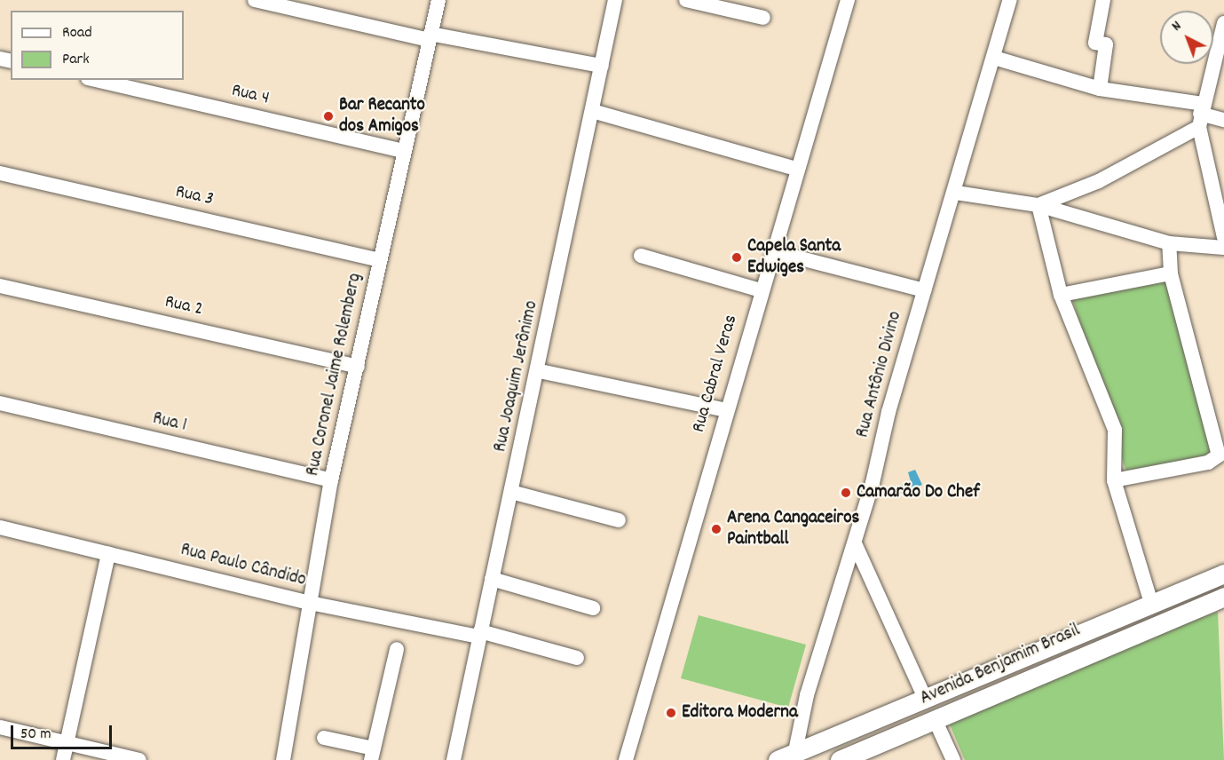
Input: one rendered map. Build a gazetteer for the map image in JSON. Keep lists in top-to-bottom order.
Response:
{
  "streets": {
    "main road": ["Avenida Benjamim Brasil"],
    "street": [
      "Rua 4",
      "Rua 3",
      "Rua 2",
      "Rua Cabral Veras",
      "Rua Coronel Jaime Rolemberg",
      "Rua Antônio Divino",
      "Rua Joaquim Jerônimo",
      "Rua 1",
      "Rua Paulo Cândido"
    ]
  },
  "crossings": [
    ["Rua 4", "Rua Coronel Jaime Rolemberg"],
    ["Rua 3", "Rua Coronel Jaime Rolemberg"],
    ["Rua 2", "Rua Coronel Jaime Rolemberg"],
    ["Rua Coronel Jaime Rolemberg", "Rua 1"],
    ["Rua Coronel Jaime Rolemberg", "Rua Paulo Cândido"],
    ["Rua Antônio Divino", "Avenida Benjamim Brasil"],
    ["Rua Joaquim Jerônimo", "Rua Paulo Cândido"]
  ],
  "places": [
    "Bar Recanto dos Amigos",
    "Capela Santa Edwiges",
    "Camarão Do Chef",
    "Arena Cangaceiros Paintball",
    "Editora Moderna"
  ],
  "legend": ["Road", "Park"],
  "scale_bar": "50 m",
  "north": "top left"
}
